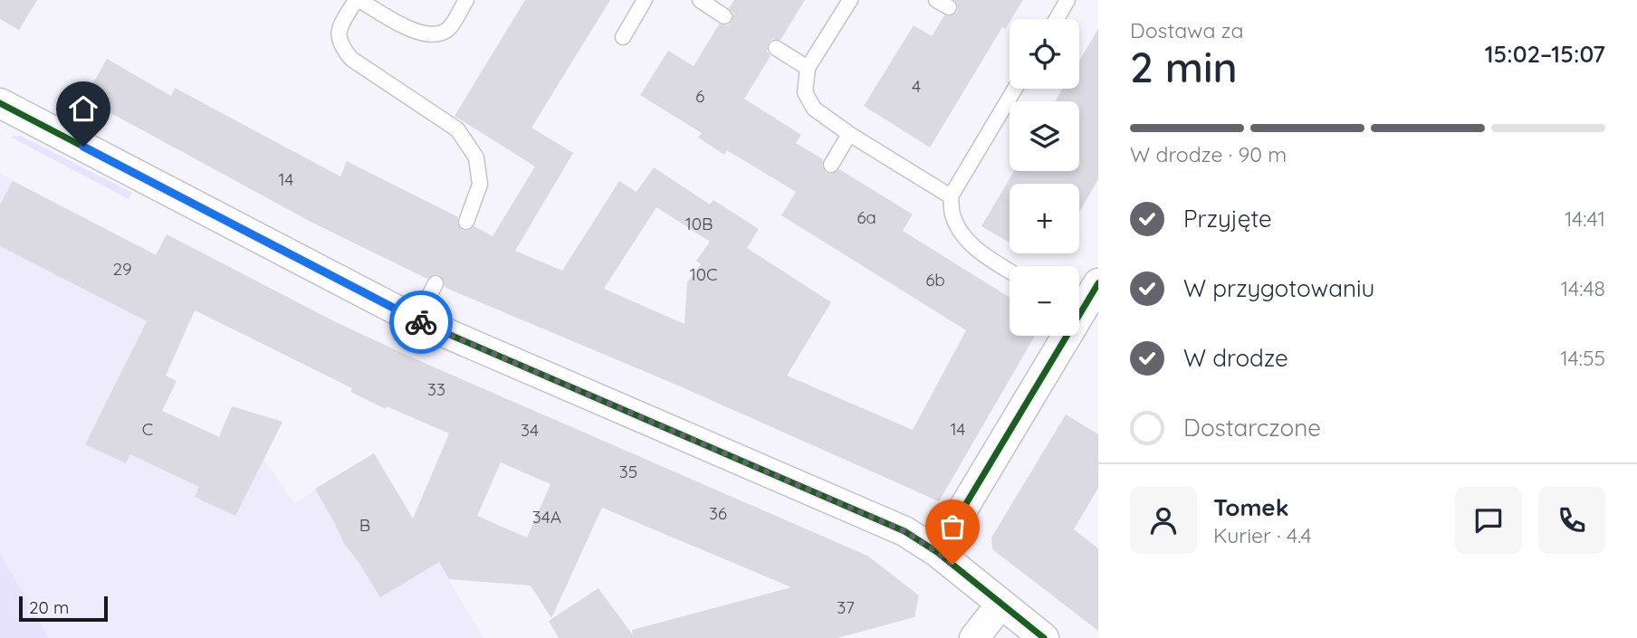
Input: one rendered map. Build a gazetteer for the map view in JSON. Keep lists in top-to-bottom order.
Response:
{
  "house_numbers": [
    "4",
    "6",
    "14",
    "6a",
    "10B",
    "29",
    "10C",
    "6b",
    "33",
    "C",
    "14",
    "34",
    "35",
    "36",
    "34A",
    "B",
    "37"
  ],
  "scale_bar": "20 m",
  "page": {
    "heading": ["2 min", "Dostawa za", "15:02–15:07"],
    "panel": ["Tomek", "Kurier · 4.4"],
    "map_buttons": ["+", "−"],
    "bar": "W drodze · 90 m",
    "list": [
      ["Przyjęte", "14:41"],
      ["W przygotowaniu", "14:48"],
      ["W drodze", "14:55"],
      "Dostarczone"
    ],
    "scale": "20 m"
  }
}
